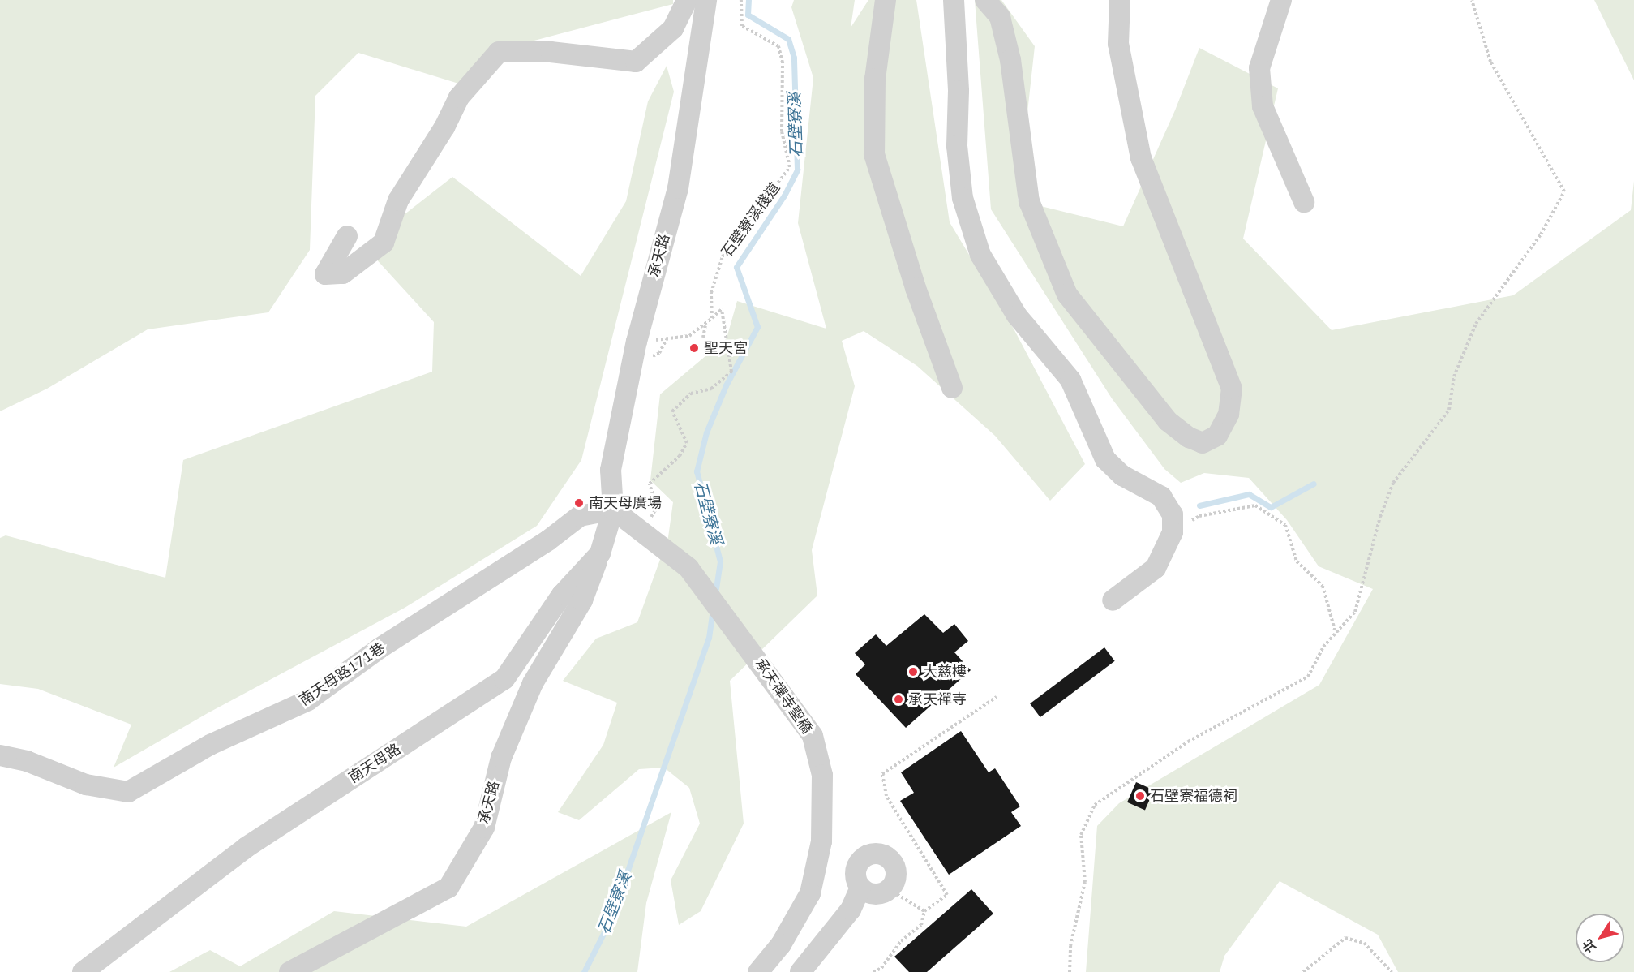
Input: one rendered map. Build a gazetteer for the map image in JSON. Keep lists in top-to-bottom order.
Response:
{
  "streets": {
    "street": [
      "承天路",
      "南天母路171巷",
      "承天禪寺聖橋",
      "南天母路"
    ],
    "path": ["石壁寮溪棧道"]
  },
  "crossings": [
    ["承天路", "南天母路171巷"],
    ["承天路", "承天禪寺聖橋"],
    ["承天路", "南天母路"],
    ["南天母路171巷", "承天禪寺聖橋"],
    ["南天母路171巷", "南天母路"],
    ["承天禪寺聖橋", "南天母路"]
  ],
  "water": ["石壁寮溪"],
  "places": [
    "聖天宮",
    "南天母廣場",
    "大慈樓",
    "承天禪寺",
    "石壁寮福德祠"
  ],
  "north": "bottom left"
}
